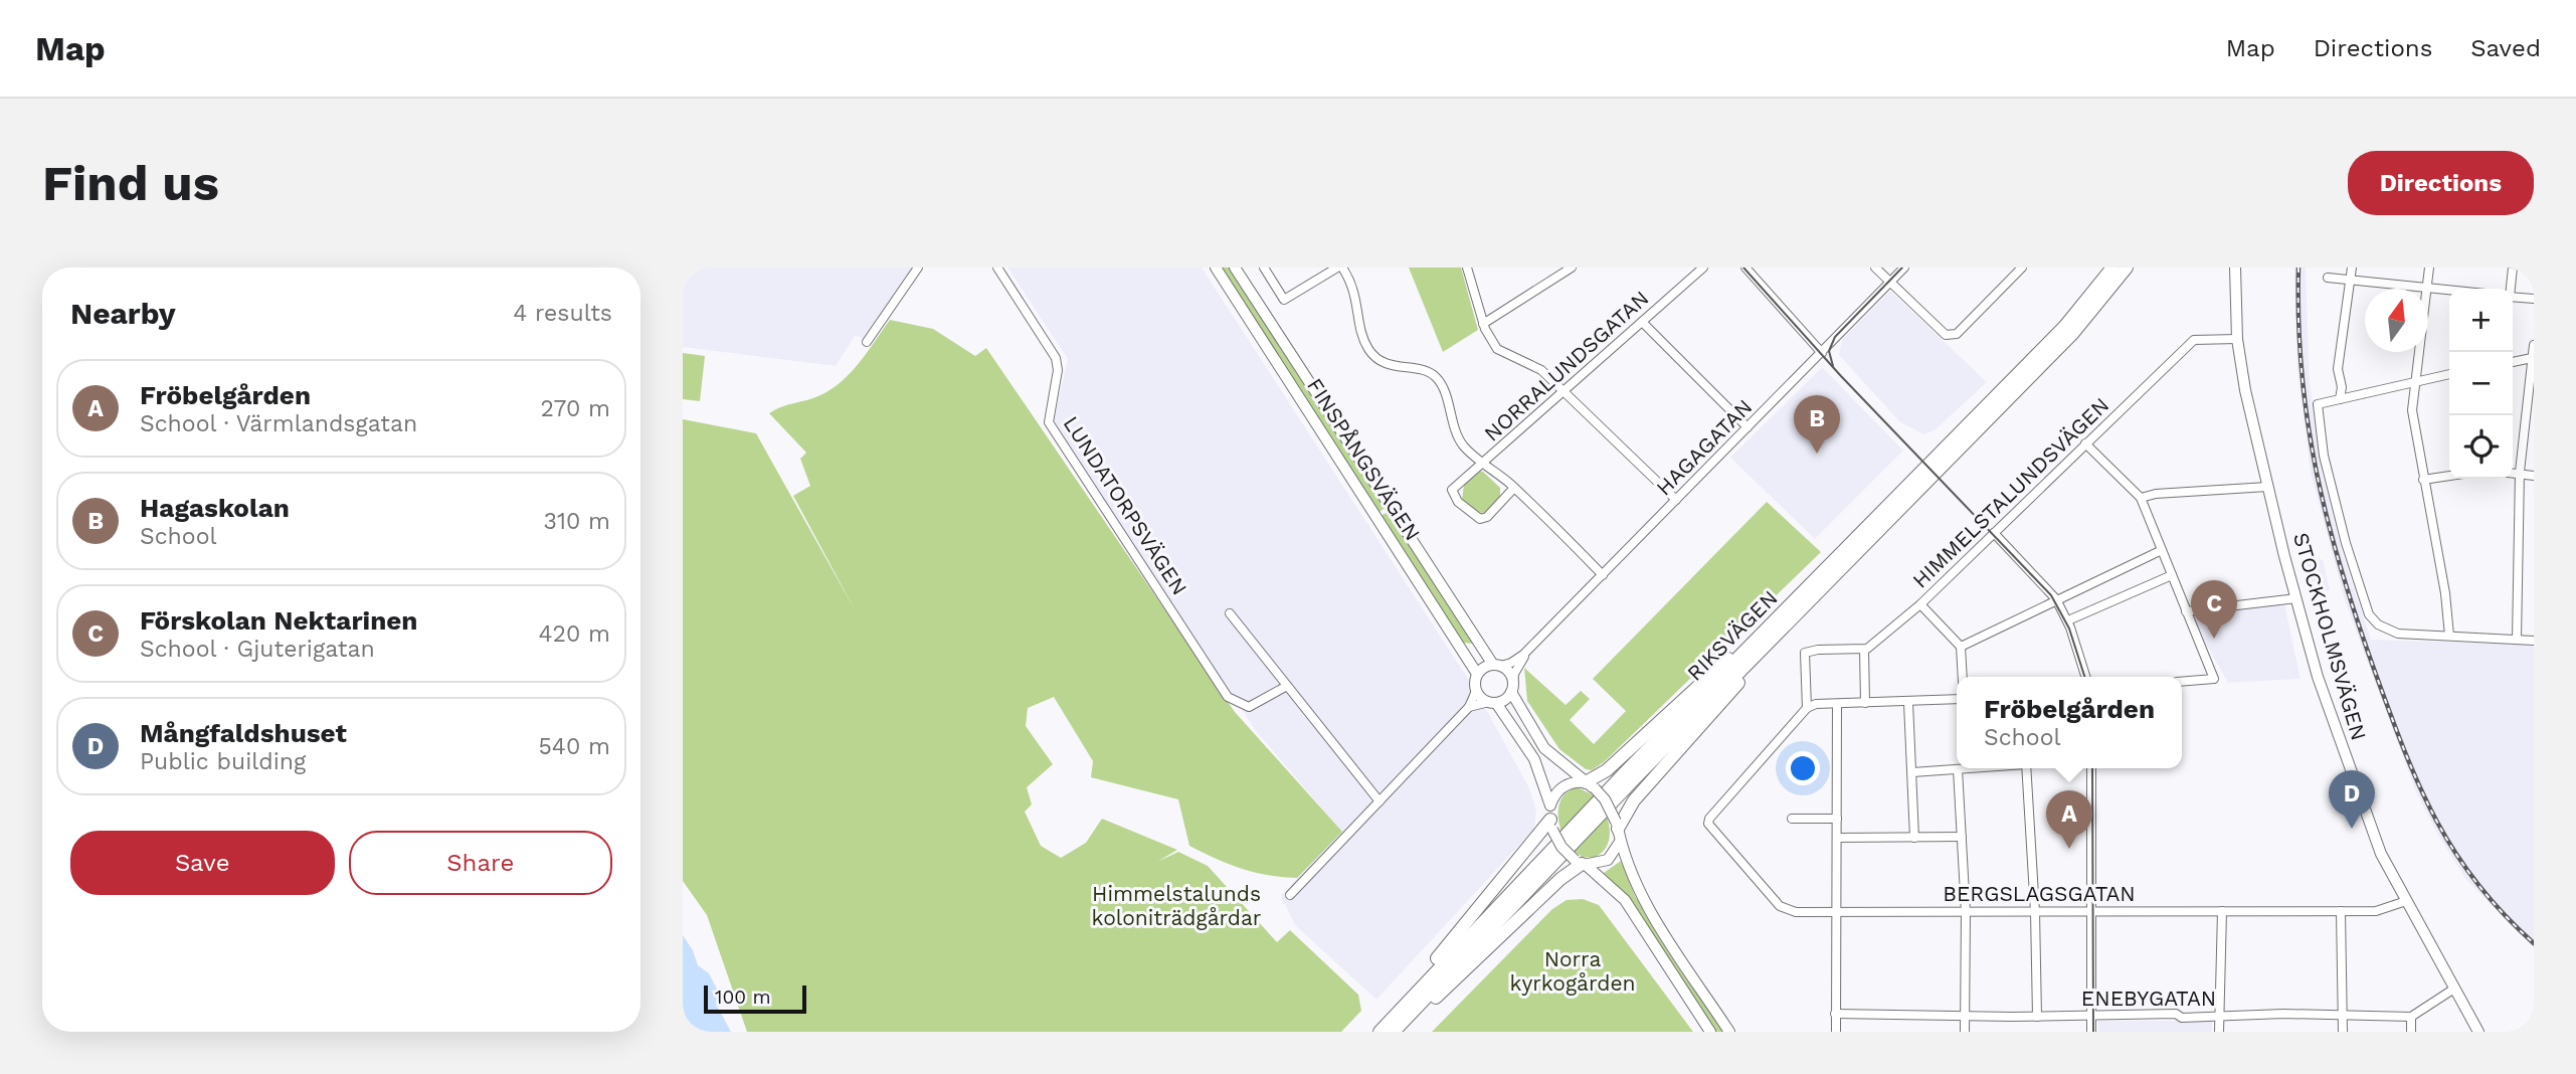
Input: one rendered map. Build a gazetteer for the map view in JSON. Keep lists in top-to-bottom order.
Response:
{
  "streets": {
    "highway": ["RIKSVÄGEN"],
    "main road": ["FINSPÅNGSVÄGEN", "STOCKHOLMSVÄGEN"],
    "street": [
      "NORRALUNDSGATAN",
      "HAGAGATAN",
      "HIMMELSTALUNDSVÄGEN",
      "LUNDATORPSVÄGEN",
      "BERGSLAGSGATAN",
      "ENEBYGATAN"
    ]
  },
  "crossings": [
    ["HAGAGATAN", "FINSPÅNGSVÄGEN"],
    ["HIMMELSTALUNDSVÄGEN", "STOCKHOLMSVÄGEN"],
    ["STOCKHOLMSVÄGEN", "BERGSLAGSGATAN"]
  ],
  "parks": ["Himmelstalunds koloniträdgårdar", "Norra kyrkogården"],
  "scale_bar": "100 m",
  "north": "top",
  "page": {
    "header": "Map",
    "nav": ["Map", "Directions", "Saved"],
    "buttons": [
      "Directions",
      ["Save", "Share"]
    ],
    "title": "Find us",
    "heading": ["Nearby", "4 results"],
    "map_buttons": ["+", "−"],
    "list": [
      {
        "mark": "A",
        "name": "Fröbelgården",
        "note": "School · Värmlandsgatan",
        "value": "270 m"
      },
      {
        "mark": "B",
        "name": "Hagaskolan",
        "note": "School",
        "value": "310 m"
      },
      {
        "mark": "C",
        "name": "Förskolan Nektarinen",
        "note": "School · Gjuterigatan",
        "value": "420 m"
      },
      {
        "mark": "D",
        "name": "Mångfaldshuset",
        "note": "Public building",
        "value": "540 m"
      }
    ],
    "pins": [
      "B",
      "C",
      "D",
      "A"
    ],
    "popup": ["Fröbelgården", "School"],
    "scale": "100 m"
  }
}
